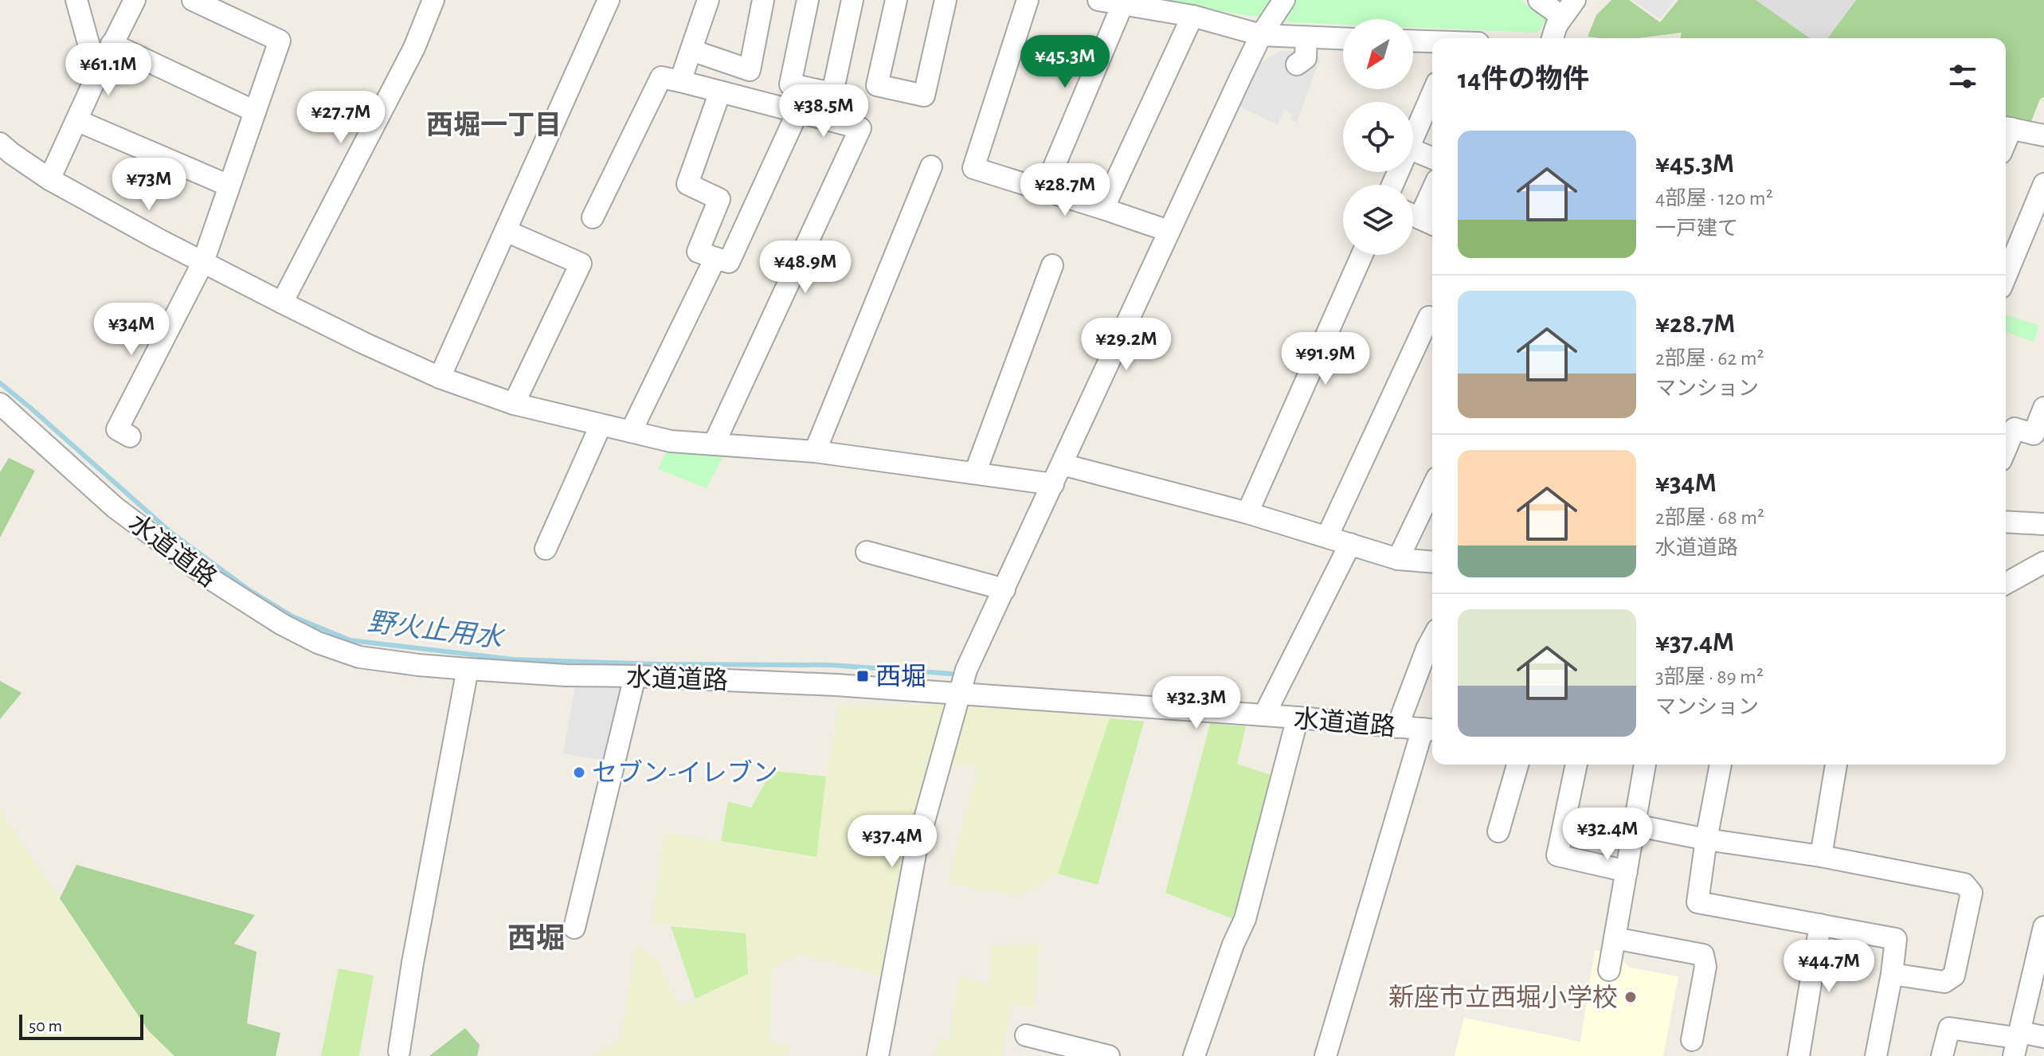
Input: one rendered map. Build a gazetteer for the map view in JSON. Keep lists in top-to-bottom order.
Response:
{
  "streets": {
    "street": ["水道道路"]
  },
  "districts": ["西堀一丁目", "西堀"],
  "water": ["野火止用水"],
  "places": {
    "transit": ["西堀"],
    "other": ["セブン-イレブン", "新座市立西堀小学校"]
  },
  "scale_bar": "50 m",
  "north": "bottom left",
  "page": {
    "price": [
      "¥45.3M",
      "¥61.1M",
      "¥38.5M",
      "¥27.7M",
      "¥73M",
      "¥28.7M",
      "¥48.9M",
      "¥34M",
      "¥29.2M",
      "¥91.9M",
      "¥32.3M",
      "¥32.4M",
      "¥37.4M",
      "¥44.7M"
    ],
    "heading": "14件の物件",
    "list": [
      {
        "name": "¥45.3M",
        "note": "4部屋 · 120 m² · 一戸建て"
      },
      {
        "name": "¥28.7M",
        "note": "2部屋 · 62 m² · マンション"
      },
      {
        "name": "¥34M",
        "note": "2部屋 · 68 m² · 水道道路"
      },
      {
        "name": "¥37.4M",
        "note": "3部屋 · 89 m² · マンション"
      }
    ],
    "scale": "50 m"
  }
}
